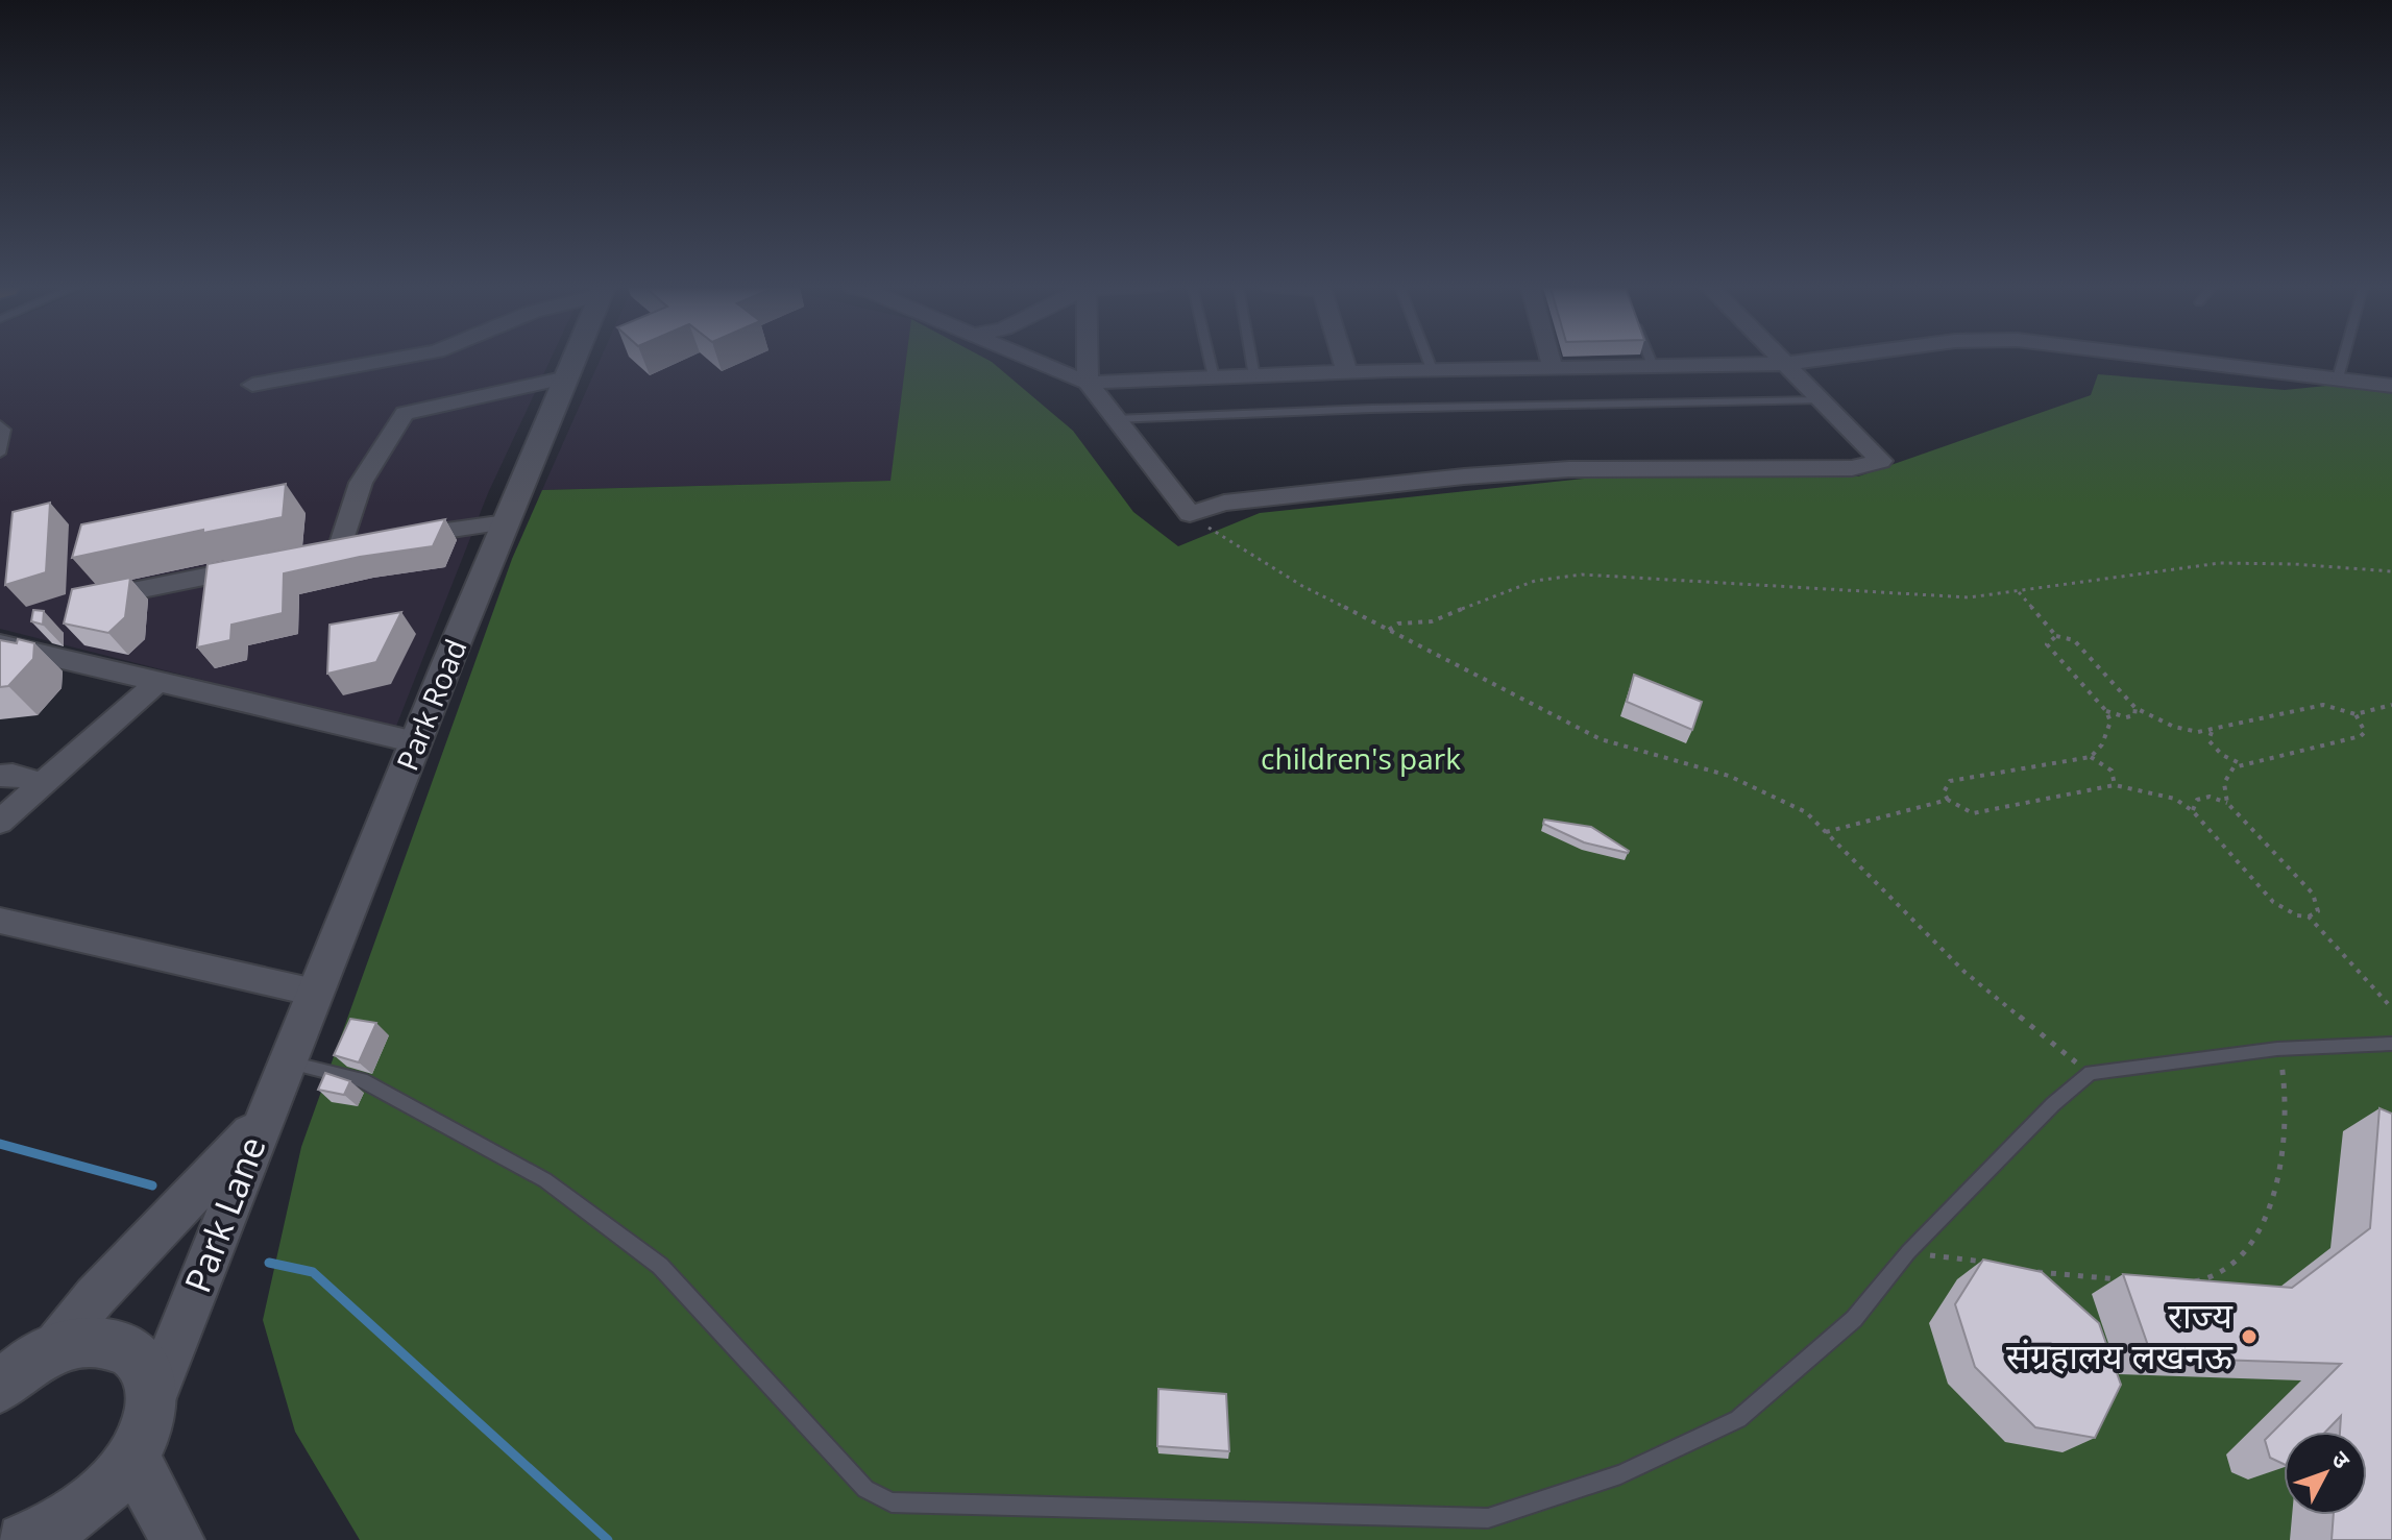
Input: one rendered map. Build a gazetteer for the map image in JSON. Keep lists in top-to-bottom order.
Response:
{
  "streets": {
    "street": ["Park Road", "Park Lane"]
  },
  "crossings": [
    ["Park Road", "Park Lane"]
  ],
  "parks": ["children's park"],
  "places": ["राज्य संग्रहालय लखनऊ"],
  "north": "top right"
}
